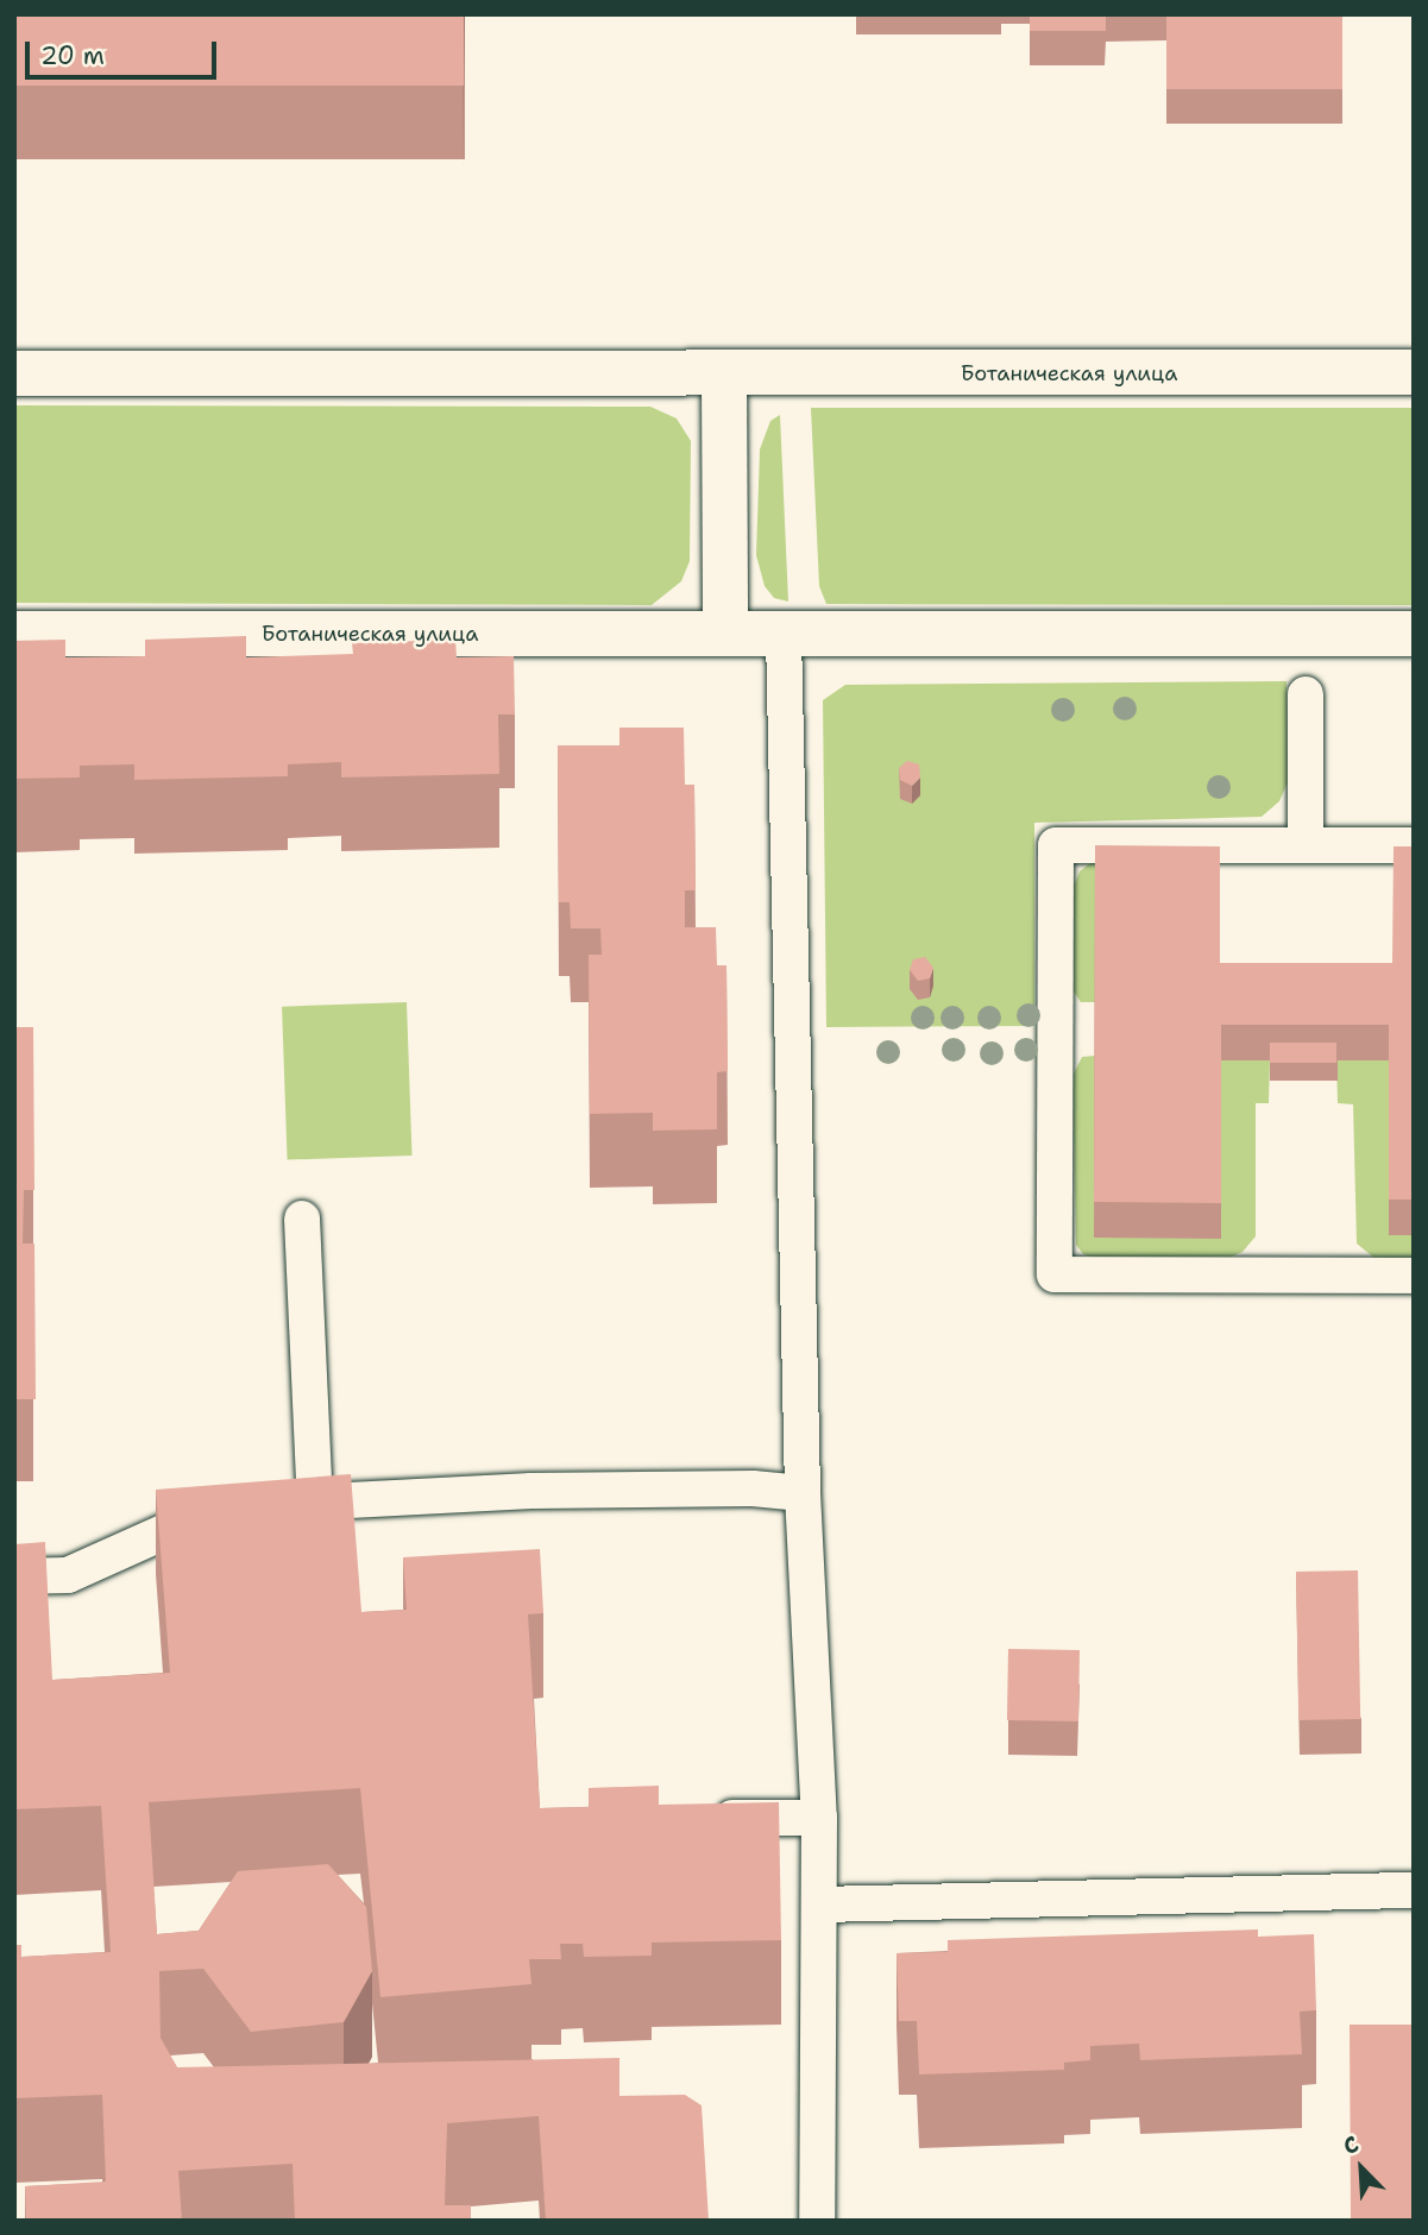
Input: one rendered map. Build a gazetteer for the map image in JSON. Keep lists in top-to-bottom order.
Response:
{
  "streets": {
    "street": ["Ботаническая улица"]
  },
  "scale_bar": "20 m",
  "north": "top left"
}
